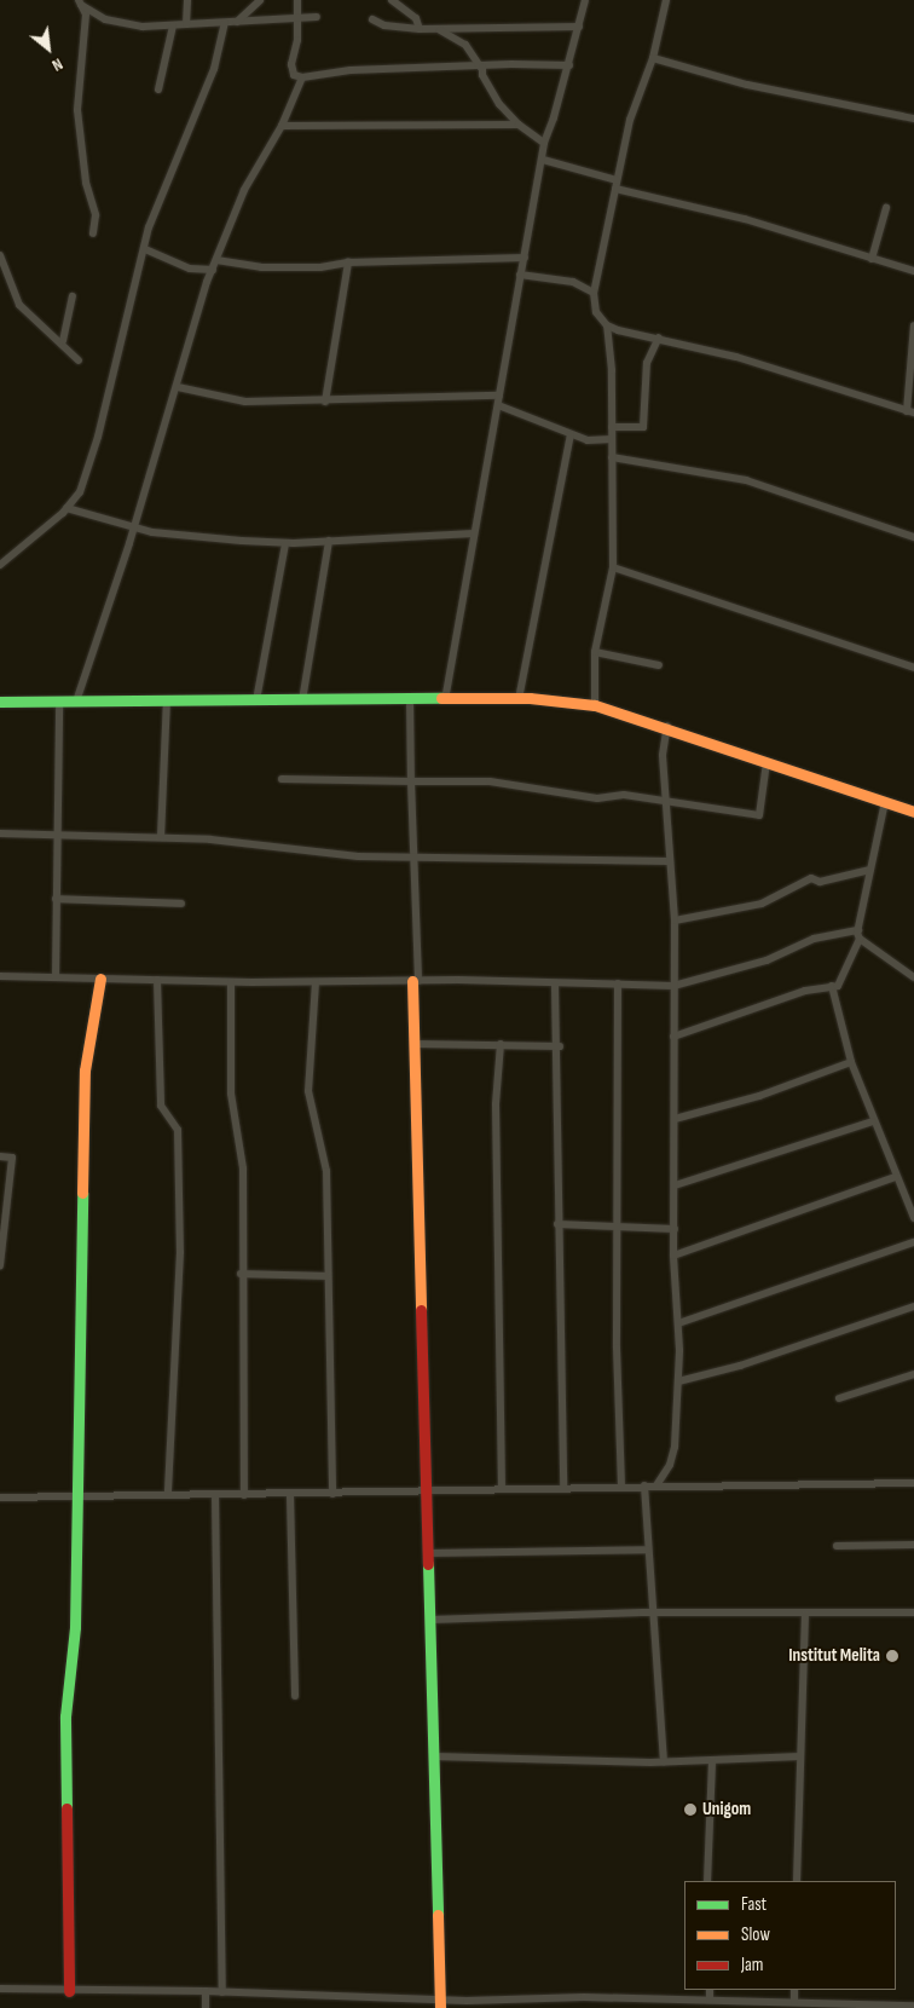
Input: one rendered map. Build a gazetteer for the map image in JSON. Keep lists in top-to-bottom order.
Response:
{
  "places": ["Institut Melita", "Unigom"],
  "legend": ["Fast", "Slow", "Jam"],
  "north": "bottom right"
}
